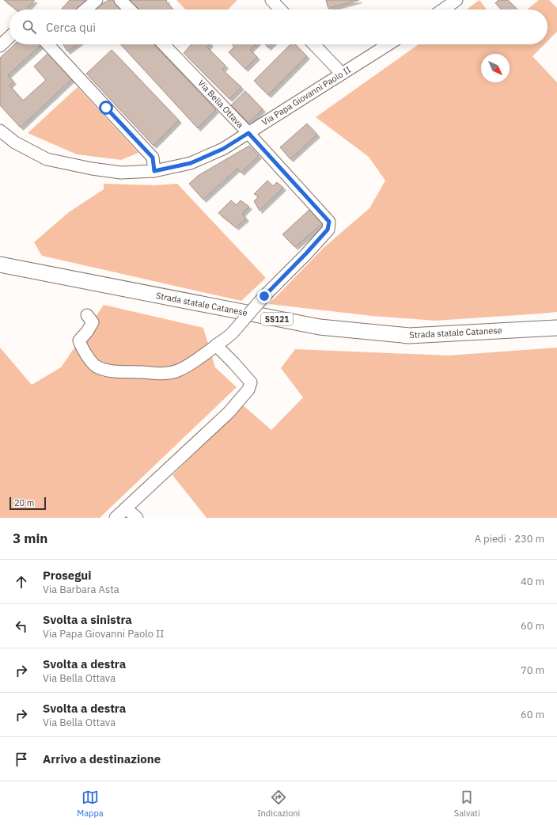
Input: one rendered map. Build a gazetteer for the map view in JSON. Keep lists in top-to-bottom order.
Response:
{
  "streets": {
    "main road": ["Strada statale Catanese", "SS121"],
    "street": ["Via Papa Giovanni Paolo II", "Via Bella Ottava"]
  },
  "crossings": [
    ["Via Papa Giovanni Paolo II", "Via Bella Ottava"]
  ],
  "scale_bar": "20 m",
  "north": "bottom right",
  "page": {
    "search": "Cerca qui",
    "scale": "20 m",
    "heading": ["3 min", "A piedi · 230 m"],
    "list": [
      ["Prosegui", "Via Barbara Asta", "40 m"],
      ["Svolta a sinistra", "Via Papa Giovanni Paolo II", "60 m"],
      ["Svolta a destra", "Via Bella Ottava", "70 m"],
      ["Svolta a destra", "Via Bella Ottava", "60 m"],
      "Arrivo a destinazione"
    ],
    "nav": ["Mappa", "Indicazioni", "Salvati"]
  }
}
